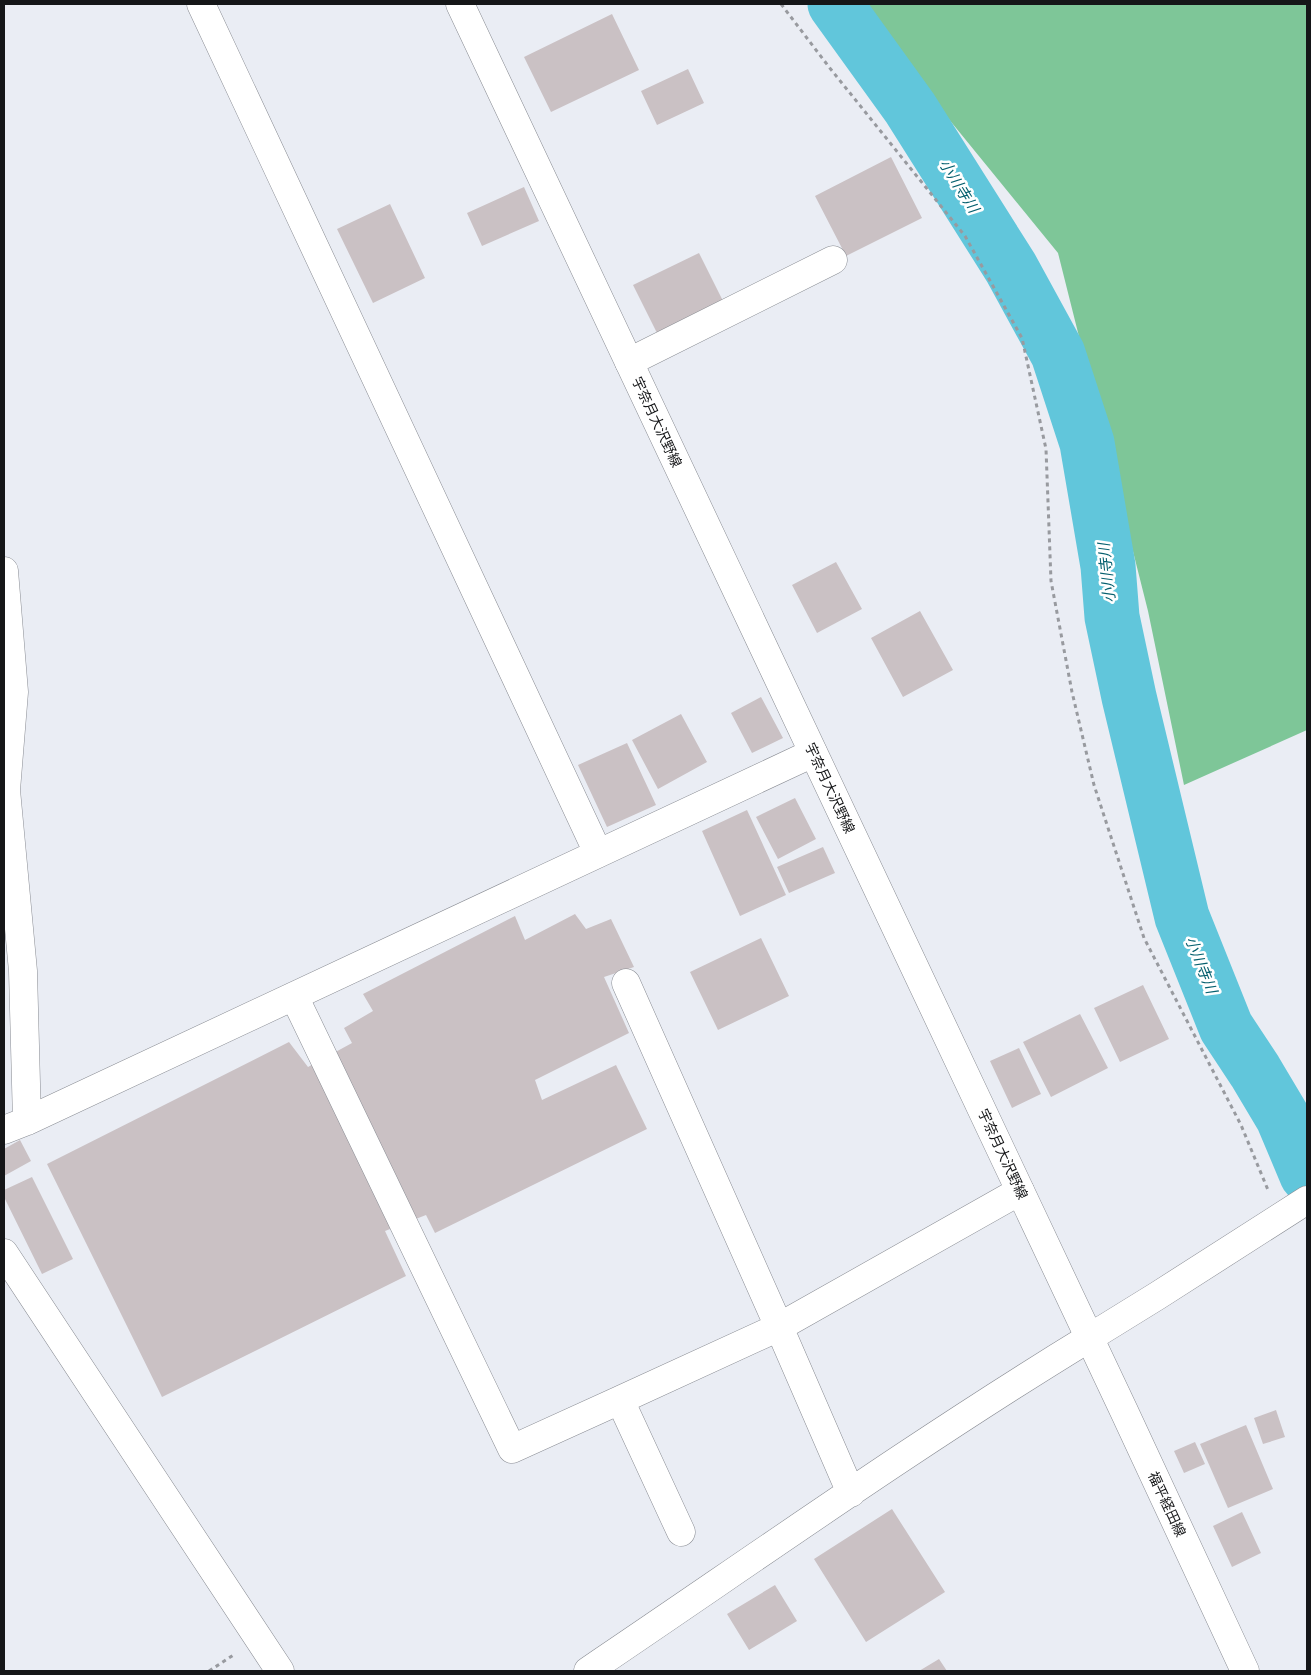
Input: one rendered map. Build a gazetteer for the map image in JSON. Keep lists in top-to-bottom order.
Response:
{
  "streets": {
    "street": ["宇奈月大沢野線", "福平経田線"]
  },
  "crossings": [
    ["宇奈月大沢野線", "福平経田線"]
  ],
  "water": ["小川寺川"]
}
